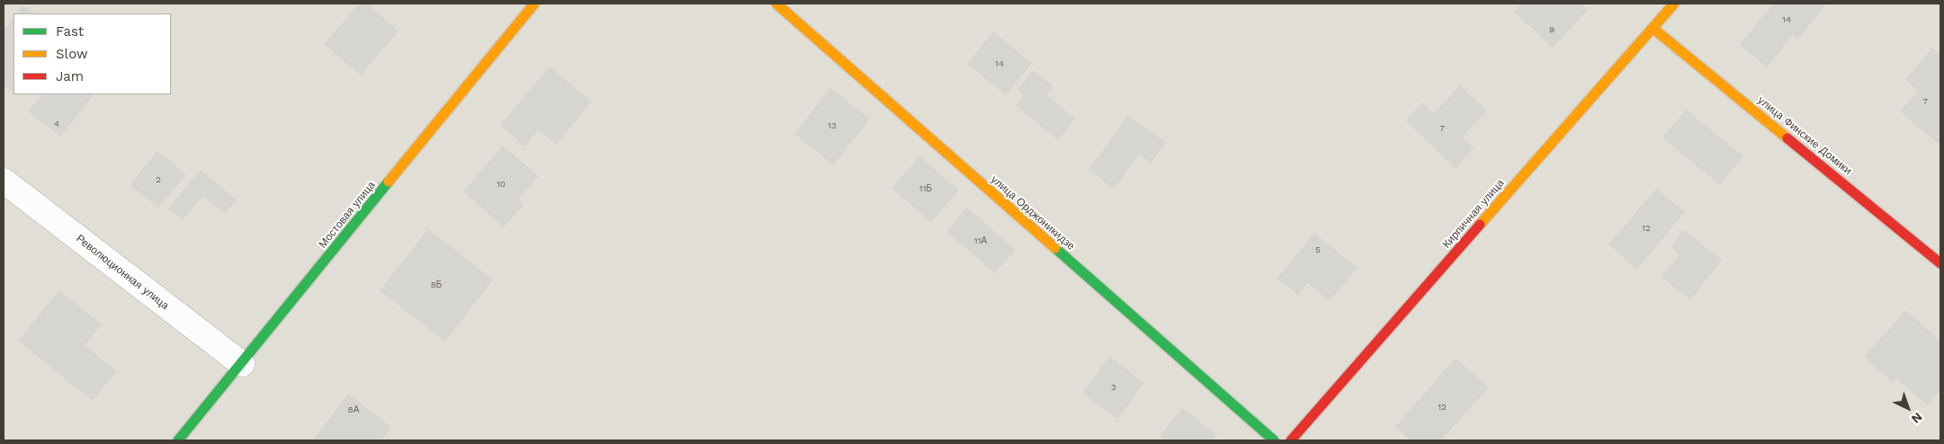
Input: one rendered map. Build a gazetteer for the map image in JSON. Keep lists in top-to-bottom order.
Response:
{
  "streets": {
    "street": [
      "улица Финские Домики",
      "улица Орджоникидзе",
      "Кирпичная улица",
      "Мостовая улица",
      "Революционная улица"
    ]
  },
  "crossings": [
    ["улица Финские Домики", "Кирпичная улица"],
    ["Мостовая улица", "Революционная улица"]
  ],
  "house_numbers": [
    "14",
    "9",
    "14",
    "7",
    "4",
    "13",
    "7",
    "2",
    "10",
    "11Б",
    "12",
    "11А",
    "5",
    "8Б",
    "3",
    "12",
    "8А"
  ],
  "legend": ["Fast", "Slow", "Jam"],
  "north": "bottom right"
}
